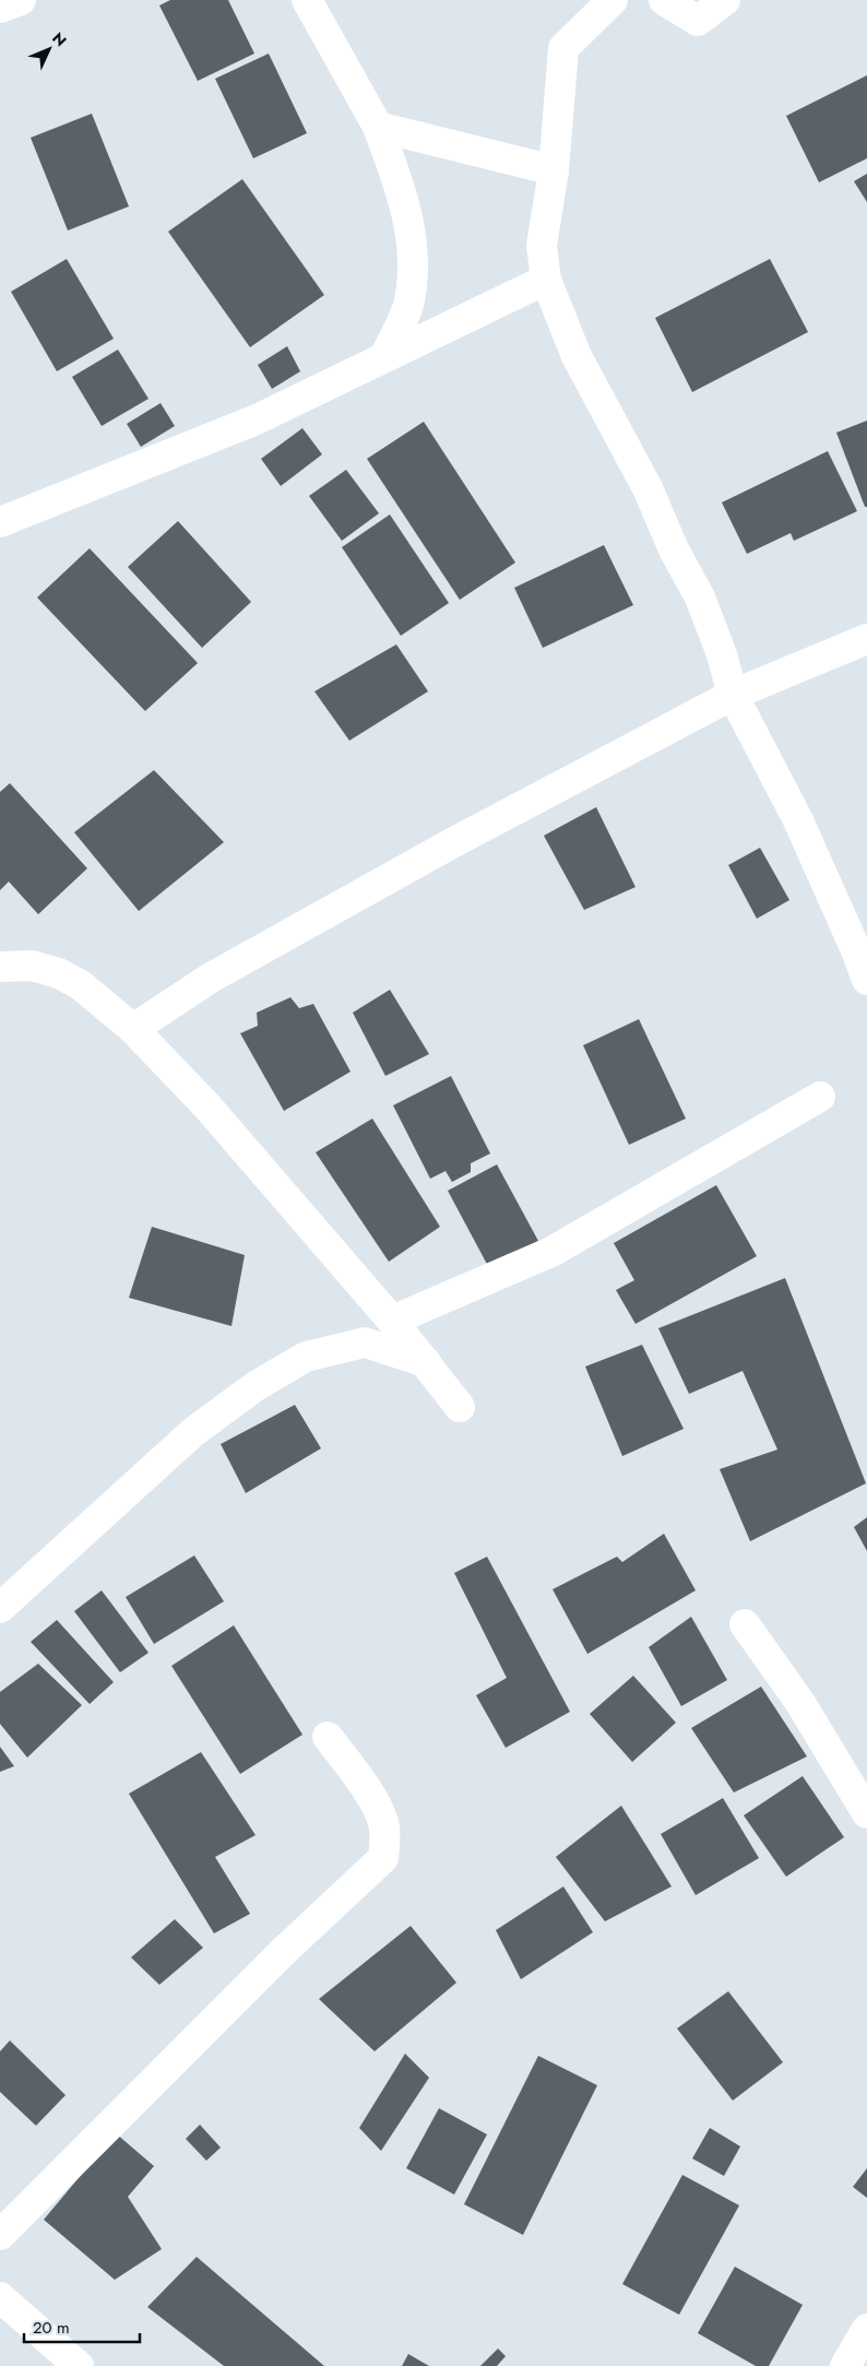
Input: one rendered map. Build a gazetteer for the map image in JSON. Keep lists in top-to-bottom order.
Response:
{
  "scale_bar": "20 m",
  "north": "top right"
}
